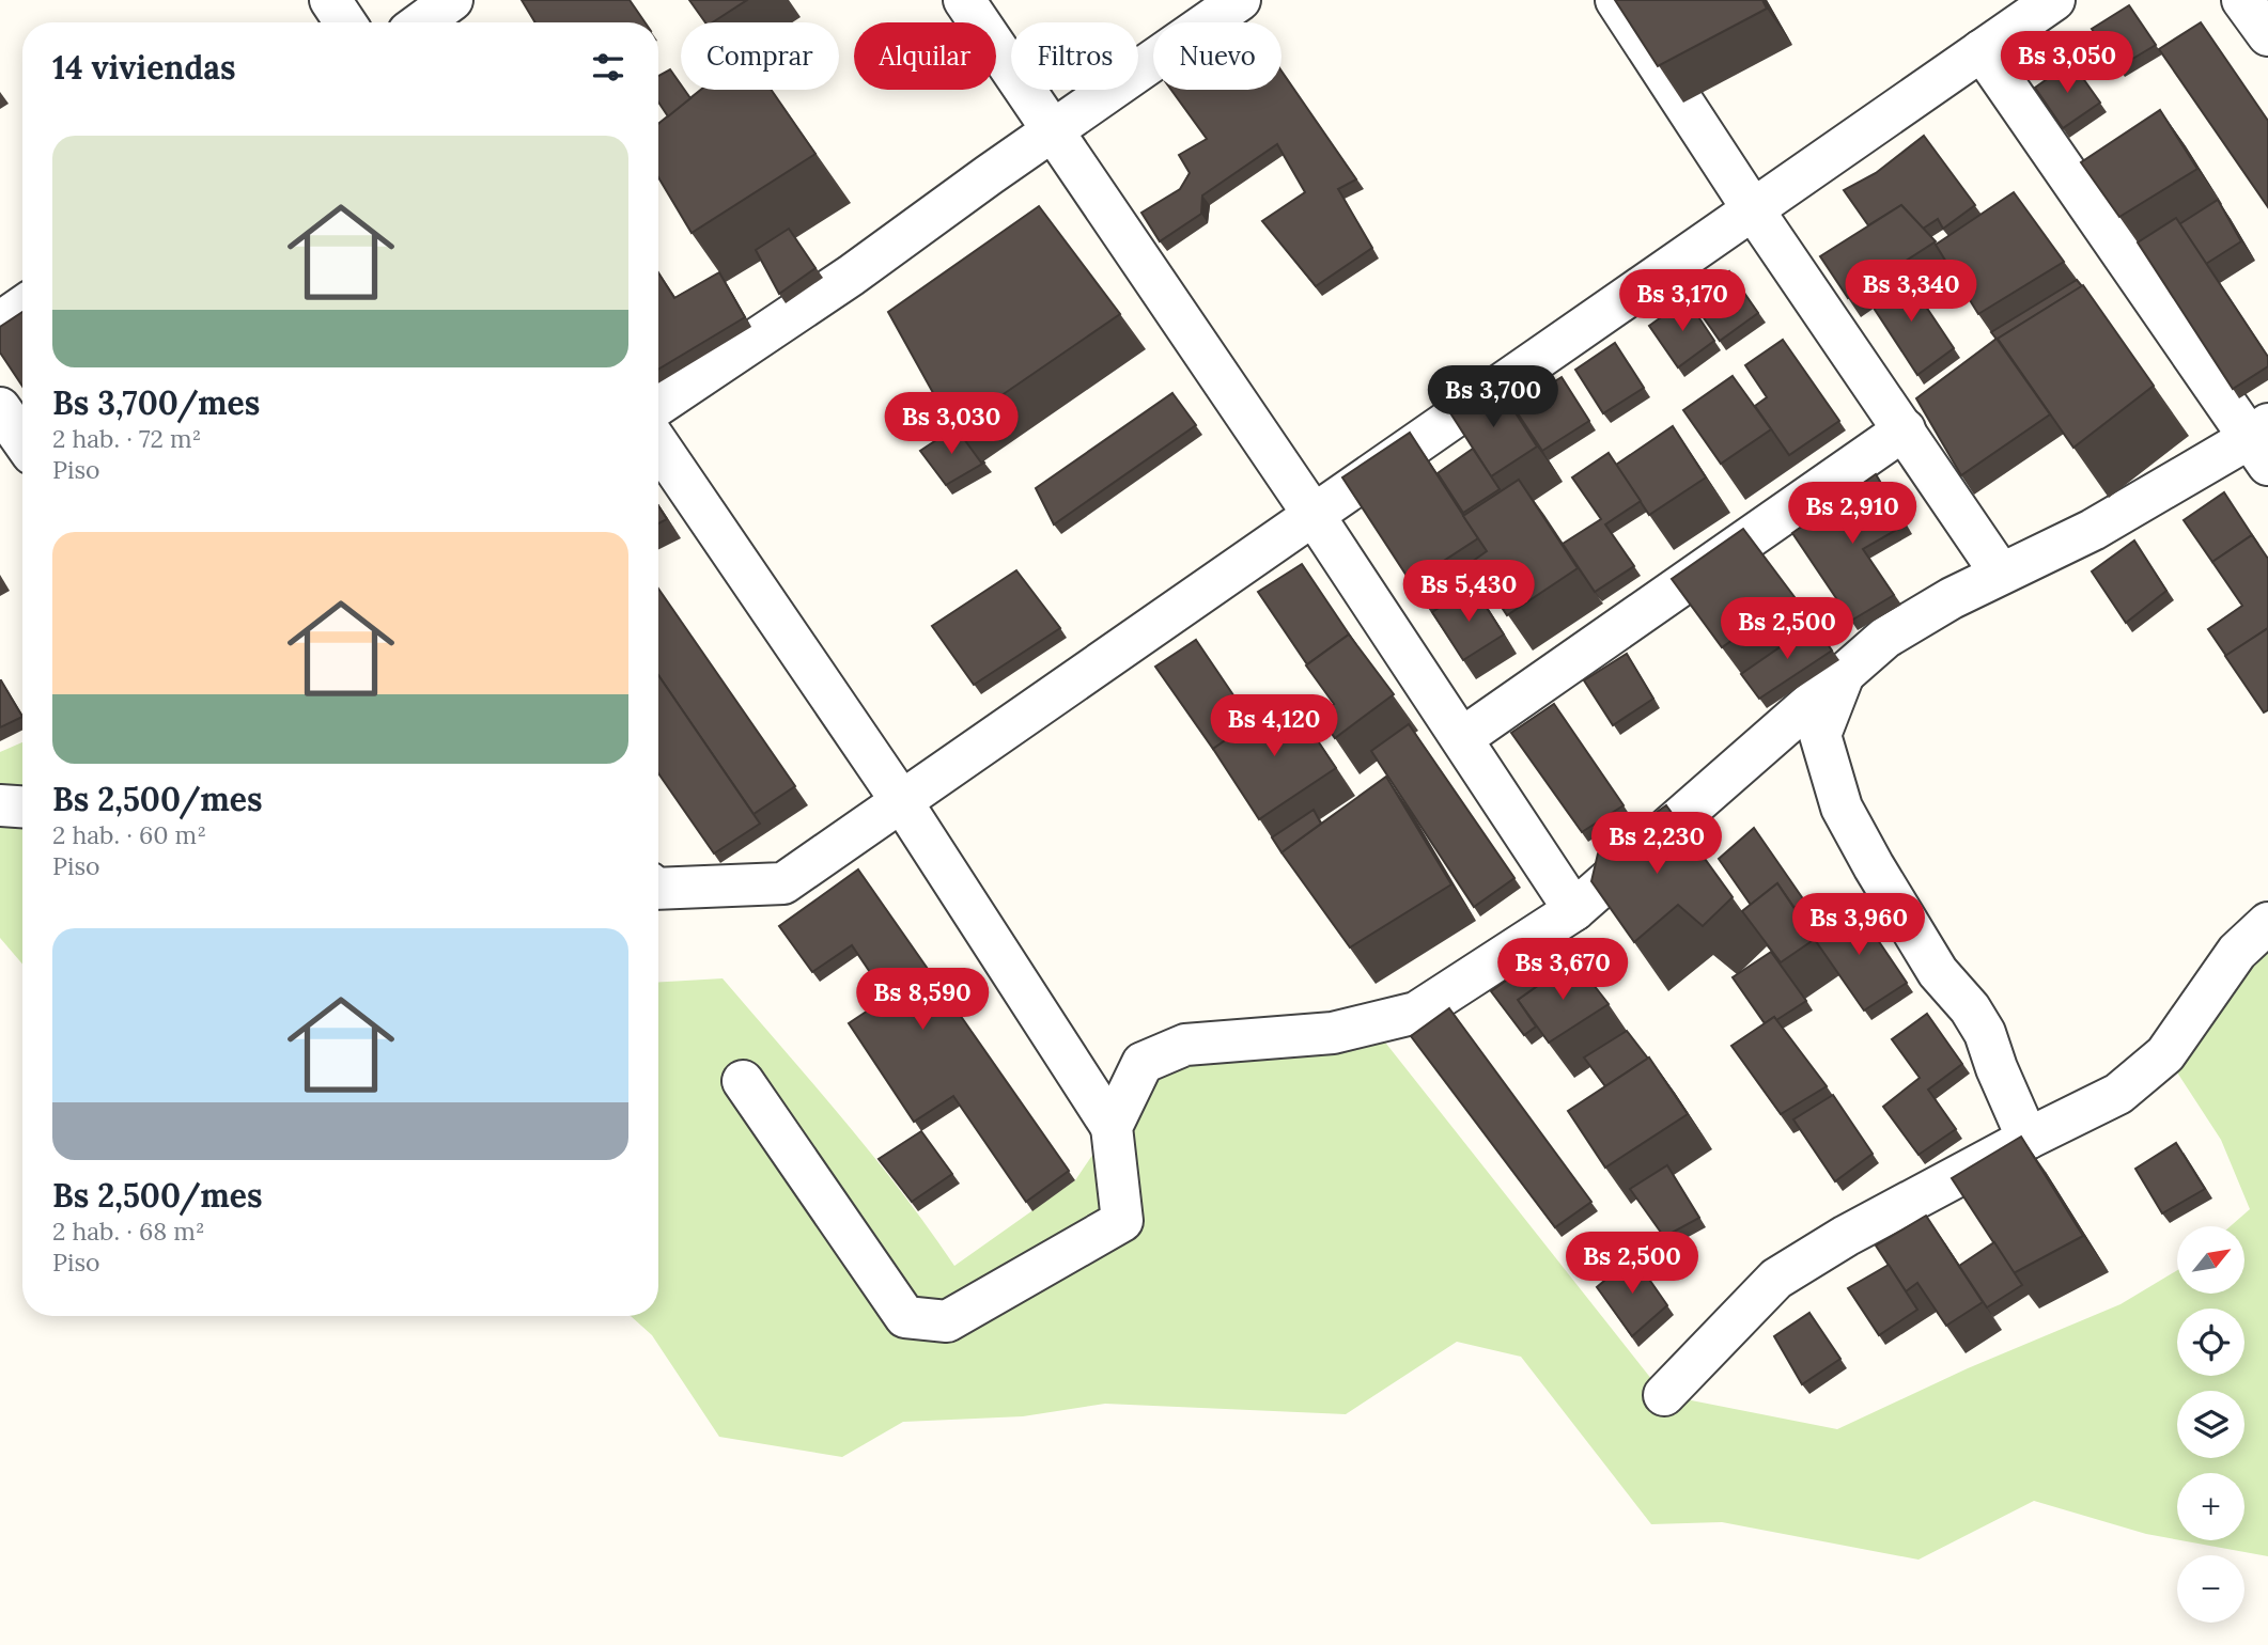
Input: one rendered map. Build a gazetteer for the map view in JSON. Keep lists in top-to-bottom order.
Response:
{
  "north": "top right",
  "page": {
    "chip": [
      "Comprar",
      "Alquilar",
      "Filtros",
      "Nuevo"
    ],
    "heading": "14 viviendas",
    "price": [
      "Bs 3,050",
      "Bs 3,340",
      "Bs 3,170",
      "Bs 3,700",
      "Bs 3,030",
      "Bs 2,910",
      "Bs 5,430",
      "Bs 2,500",
      "Bs 4,120",
      "Bs 2,230",
      "Bs 3,960",
      "Bs 3,670",
      "Bs 8,590",
      "Bs 2,500"
    ],
    "list": [
      {
        "name": "Bs 3,700/mes",
        "note": "2 hab. · 72 m² · Piso"
      },
      {
        "name": "Bs 2,500/mes",
        "note": "2 hab. · 60 m² · Piso"
      },
      {
        "name": "Bs 2,500/mes",
        "note": "2 hab. · 68 m² · Piso"
      }
    ],
    "map_buttons": ["+", "−"]
  }
}
